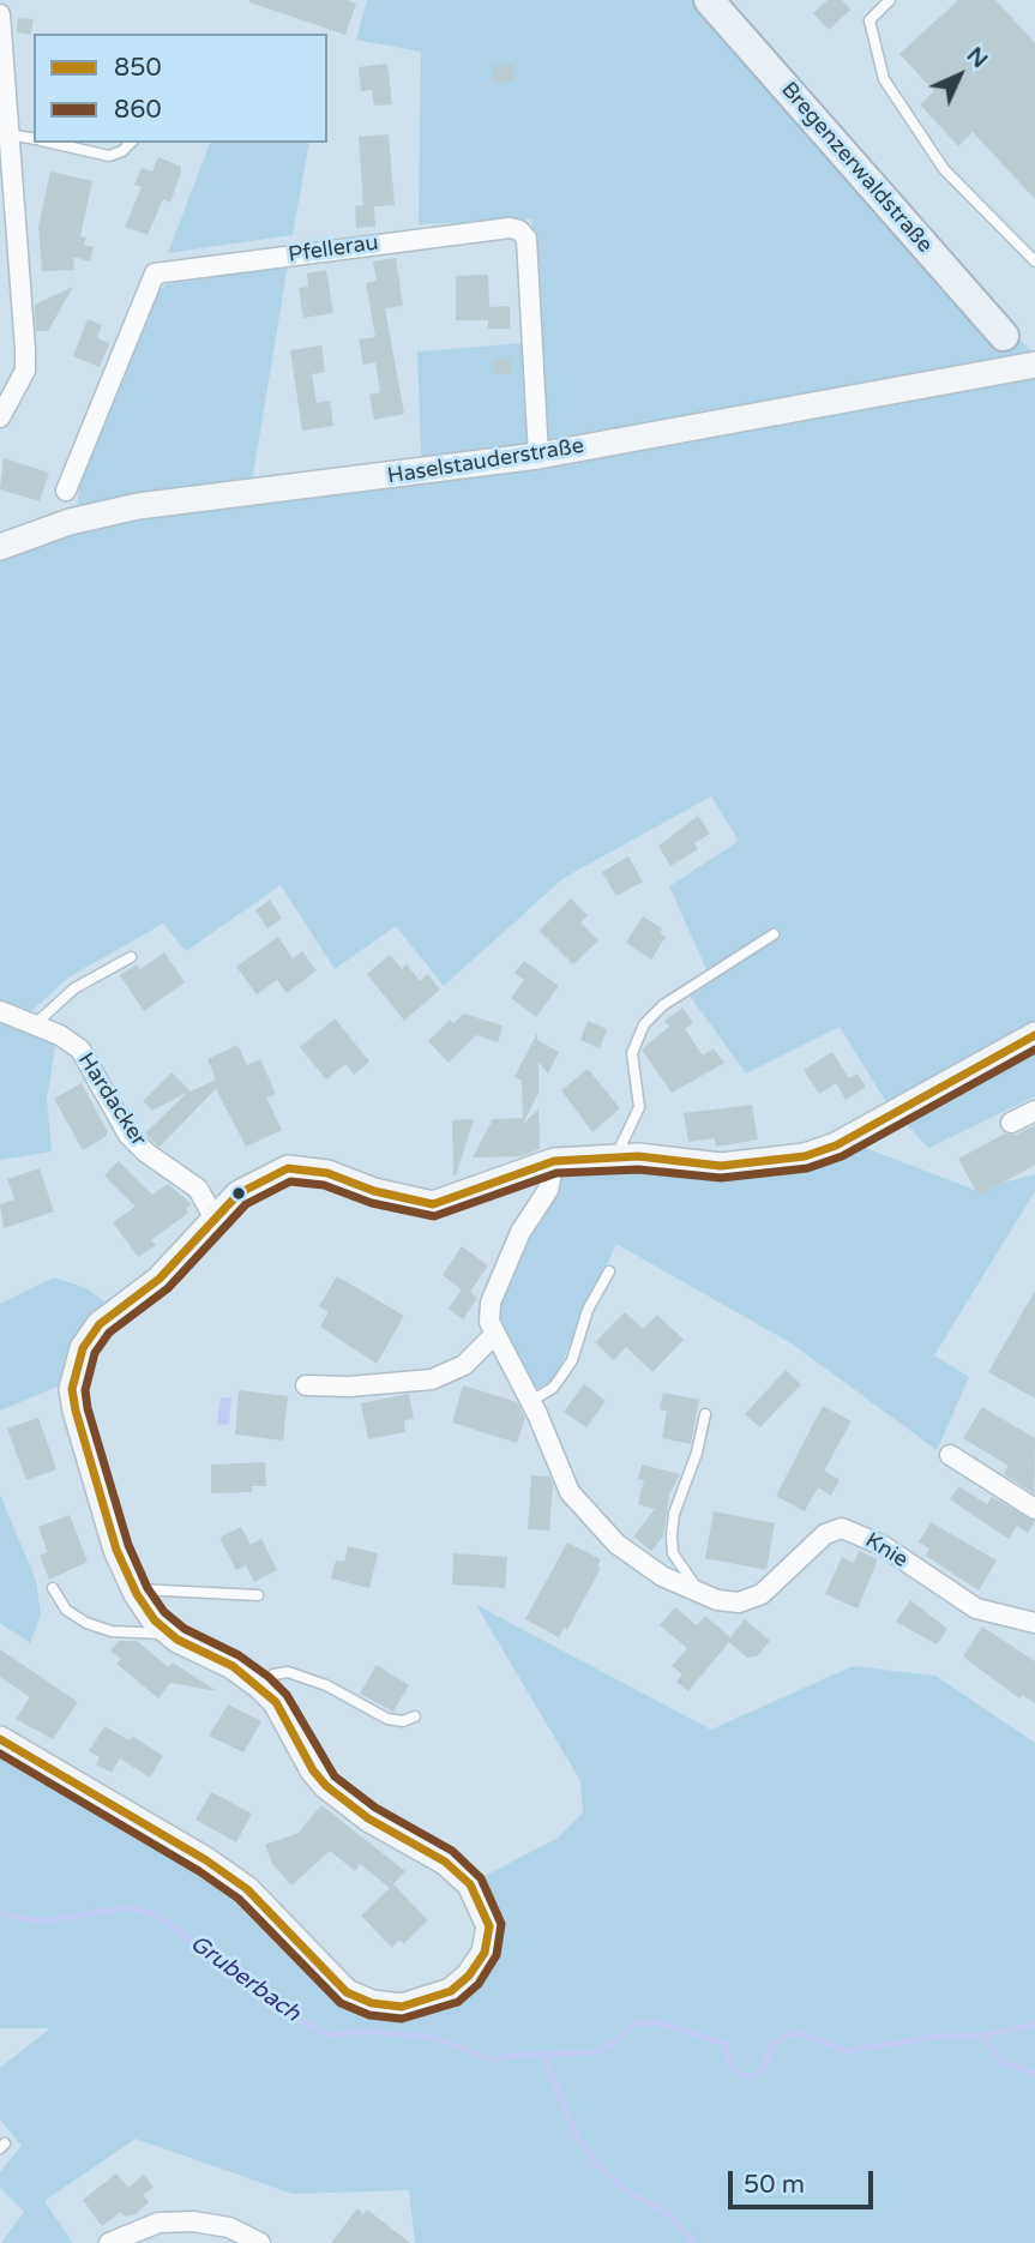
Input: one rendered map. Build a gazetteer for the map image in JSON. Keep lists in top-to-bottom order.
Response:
{
  "streets": {
    "main road": ["Bregenzerwaldstraße"],
    "street": [
      "Pfellerau",
      "Haselstauderstraße",
      "Hardacker",
      "Knie"
    ]
  },
  "crossings": [
    ["Pfellerau", "Haselstauderstraße"]
  ],
  "water": ["Gruberbach"],
  "lines": ["transit line 850", "transit line 860"],
  "legend": ["850", "860"],
  "scale_bar": "50 m",
  "north": "top right"
}
